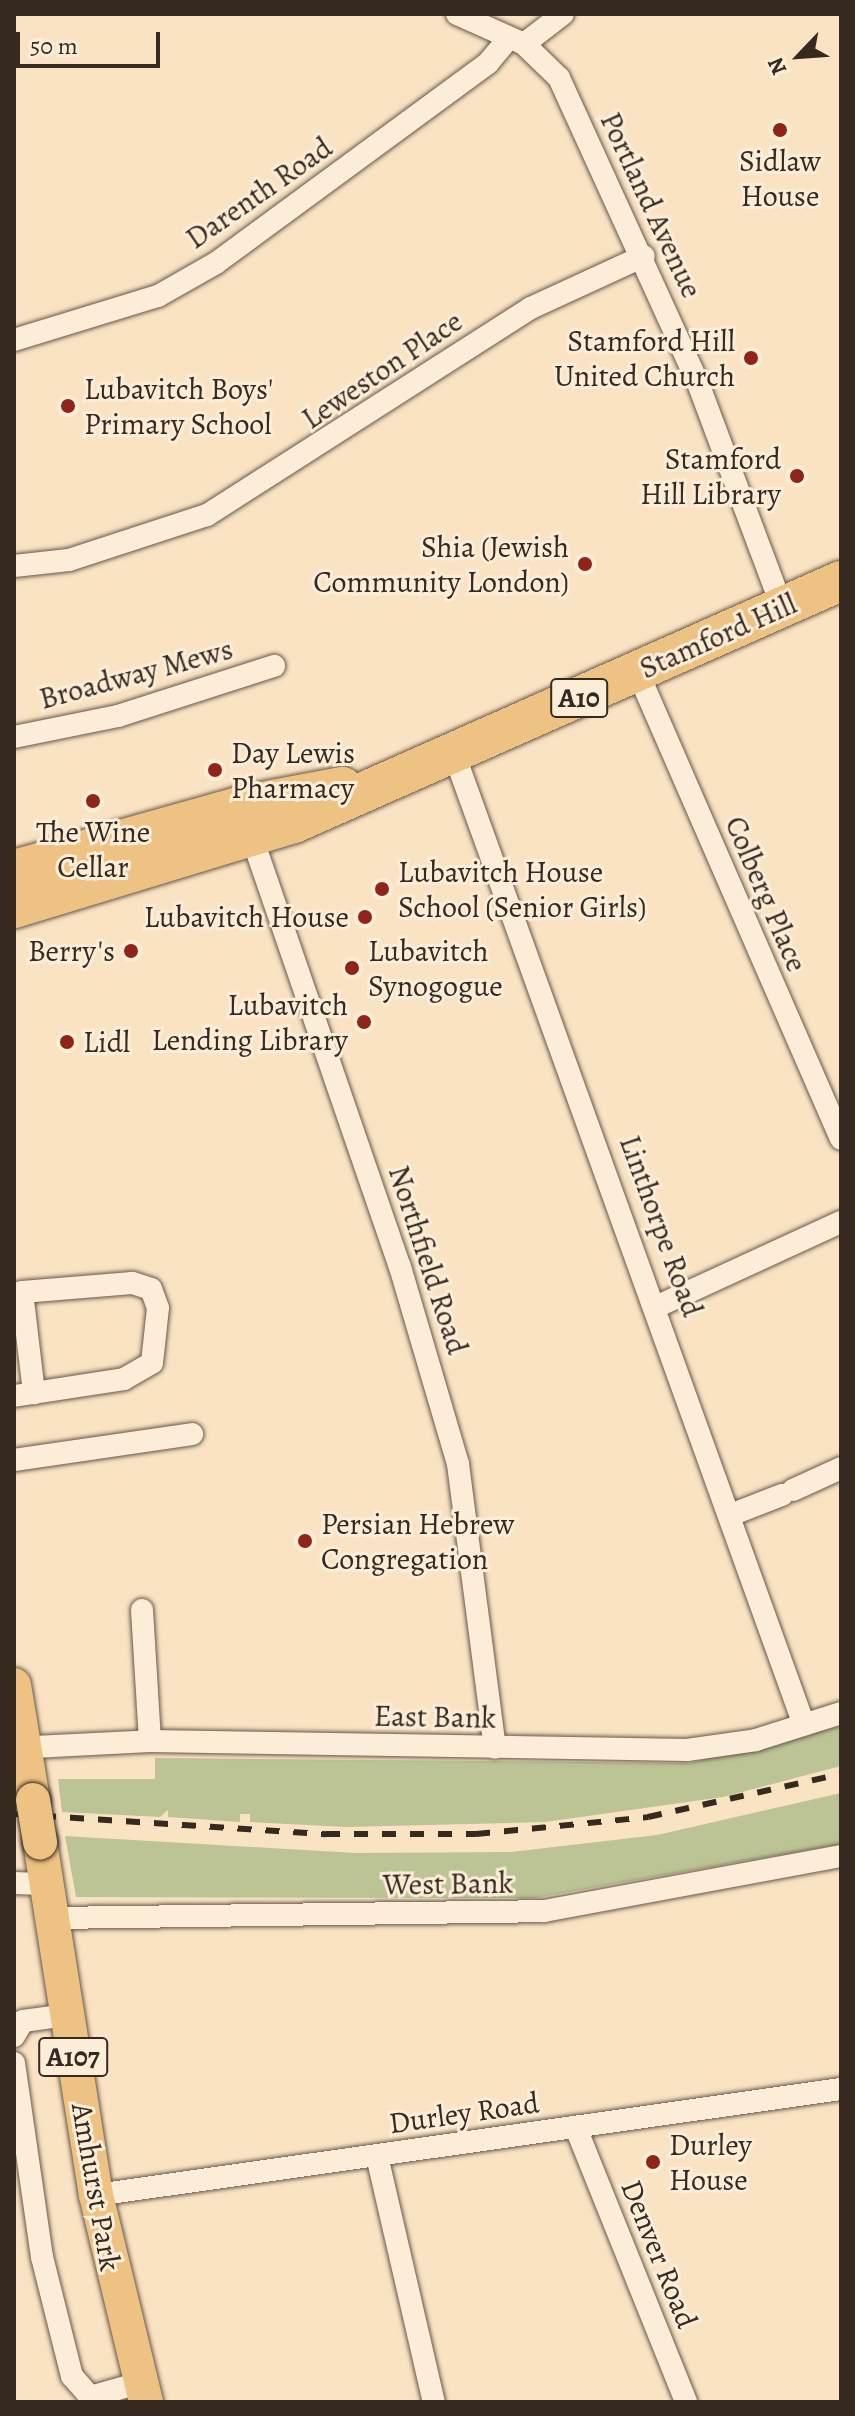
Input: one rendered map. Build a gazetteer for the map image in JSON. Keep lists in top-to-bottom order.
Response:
{
  "streets": {
    "highway": ["Stamford Hill", "A10"],
    "main road": ["A107", "Amhurst Park"],
    "street": [
      "Darenth Road",
      "Portland Avenue",
      "Leweston Place",
      "Broadway Mews",
      "Colberg Place",
      "Linthorpe Road",
      "Northfield Road",
      "East Bank",
      "West Bank",
      "Durley Road",
      "Denver Road"
    ]
  },
  "crossings": [
    ["Darenth Road", "Portland Avenue"],
    ["Portland Avenue", "Leweston Place"],
    ["Portland Avenue", "Stamford Hill"],
    ["Stamford Hill", "Colberg Place"],
    ["Stamford Hill", "Linthorpe Road"],
    ["Stamford Hill", "Northfield Road"],
    ["Linthorpe Road", "East Bank"],
    ["Northfield Road", "East Bank"],
    ["East Bank", "Amhurst Park"],
    ["West Bank", "Amhurst Park"],
    ["Durley Road", "Amhurst Park"],
    ["Durley Road", "Denver Road"]
  ],
  "places": [
    "Sidlaw House",
    "Stamford Hill United Church",
    "Lubavitch Boys' Primary School",
    "Stamford Hill Library",
    "Shia (Jewish Community London)",
    "Day Lewis Pharmacy",
    "The Wine Cellar",
    "Lubavitch House School (Senior Girls)",
    "Lubavitch House",
    "Berry's",
    "Lubavitch Synogogue",
    "Lubavitch Lending Library",
    "Lidl",
    "Persian Hebrew Congregation",
    "Durley House"
  ],
  "scale_bar": "50 m",
  "north": "bottom left"
}
